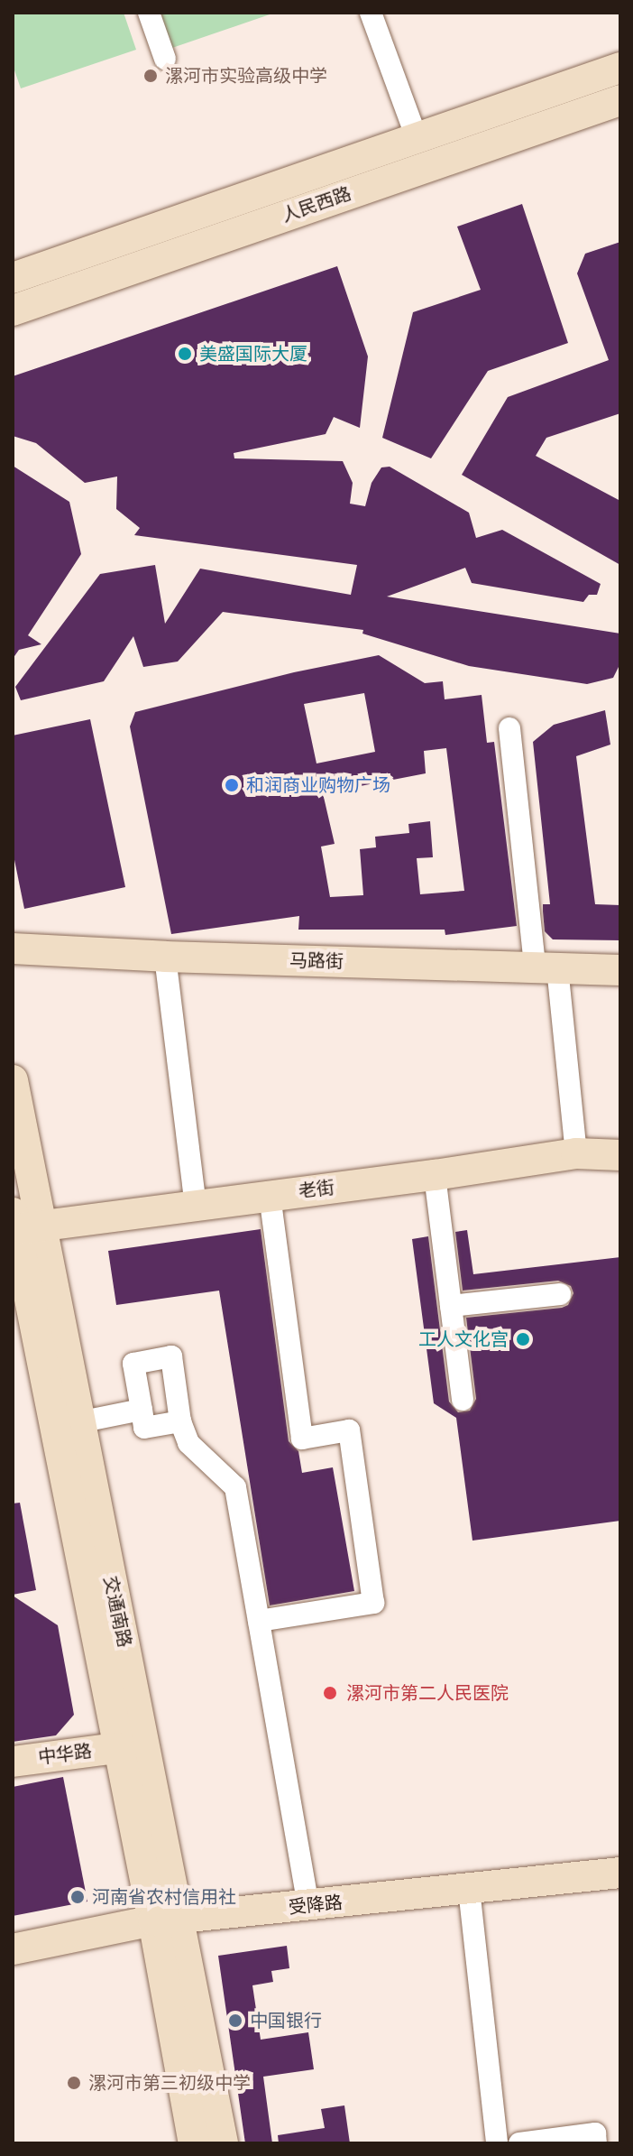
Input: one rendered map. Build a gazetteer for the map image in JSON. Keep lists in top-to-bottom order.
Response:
{
  "streets": {
    "main road": [
      "人民西路",
      "马路街",
      "老街",
      "交通南路",
      "中华路",
      "受降路"
    ]
  },
  "crossings": [
    ["老街", "交通南路"],
    ["交通南路", "中华路"],
    ["交通南路", "受降路"]
  ],
  "places": [
    "漯河市实验高级中学",
    "美盛国际大厦",
    "和润商业购物广场",
    "工人文化宫",
    "漯河市第二人民医院",
    "河南省农村信用社",
    "中国银行",
    "漯河市第三初级中学"
  ]
}
